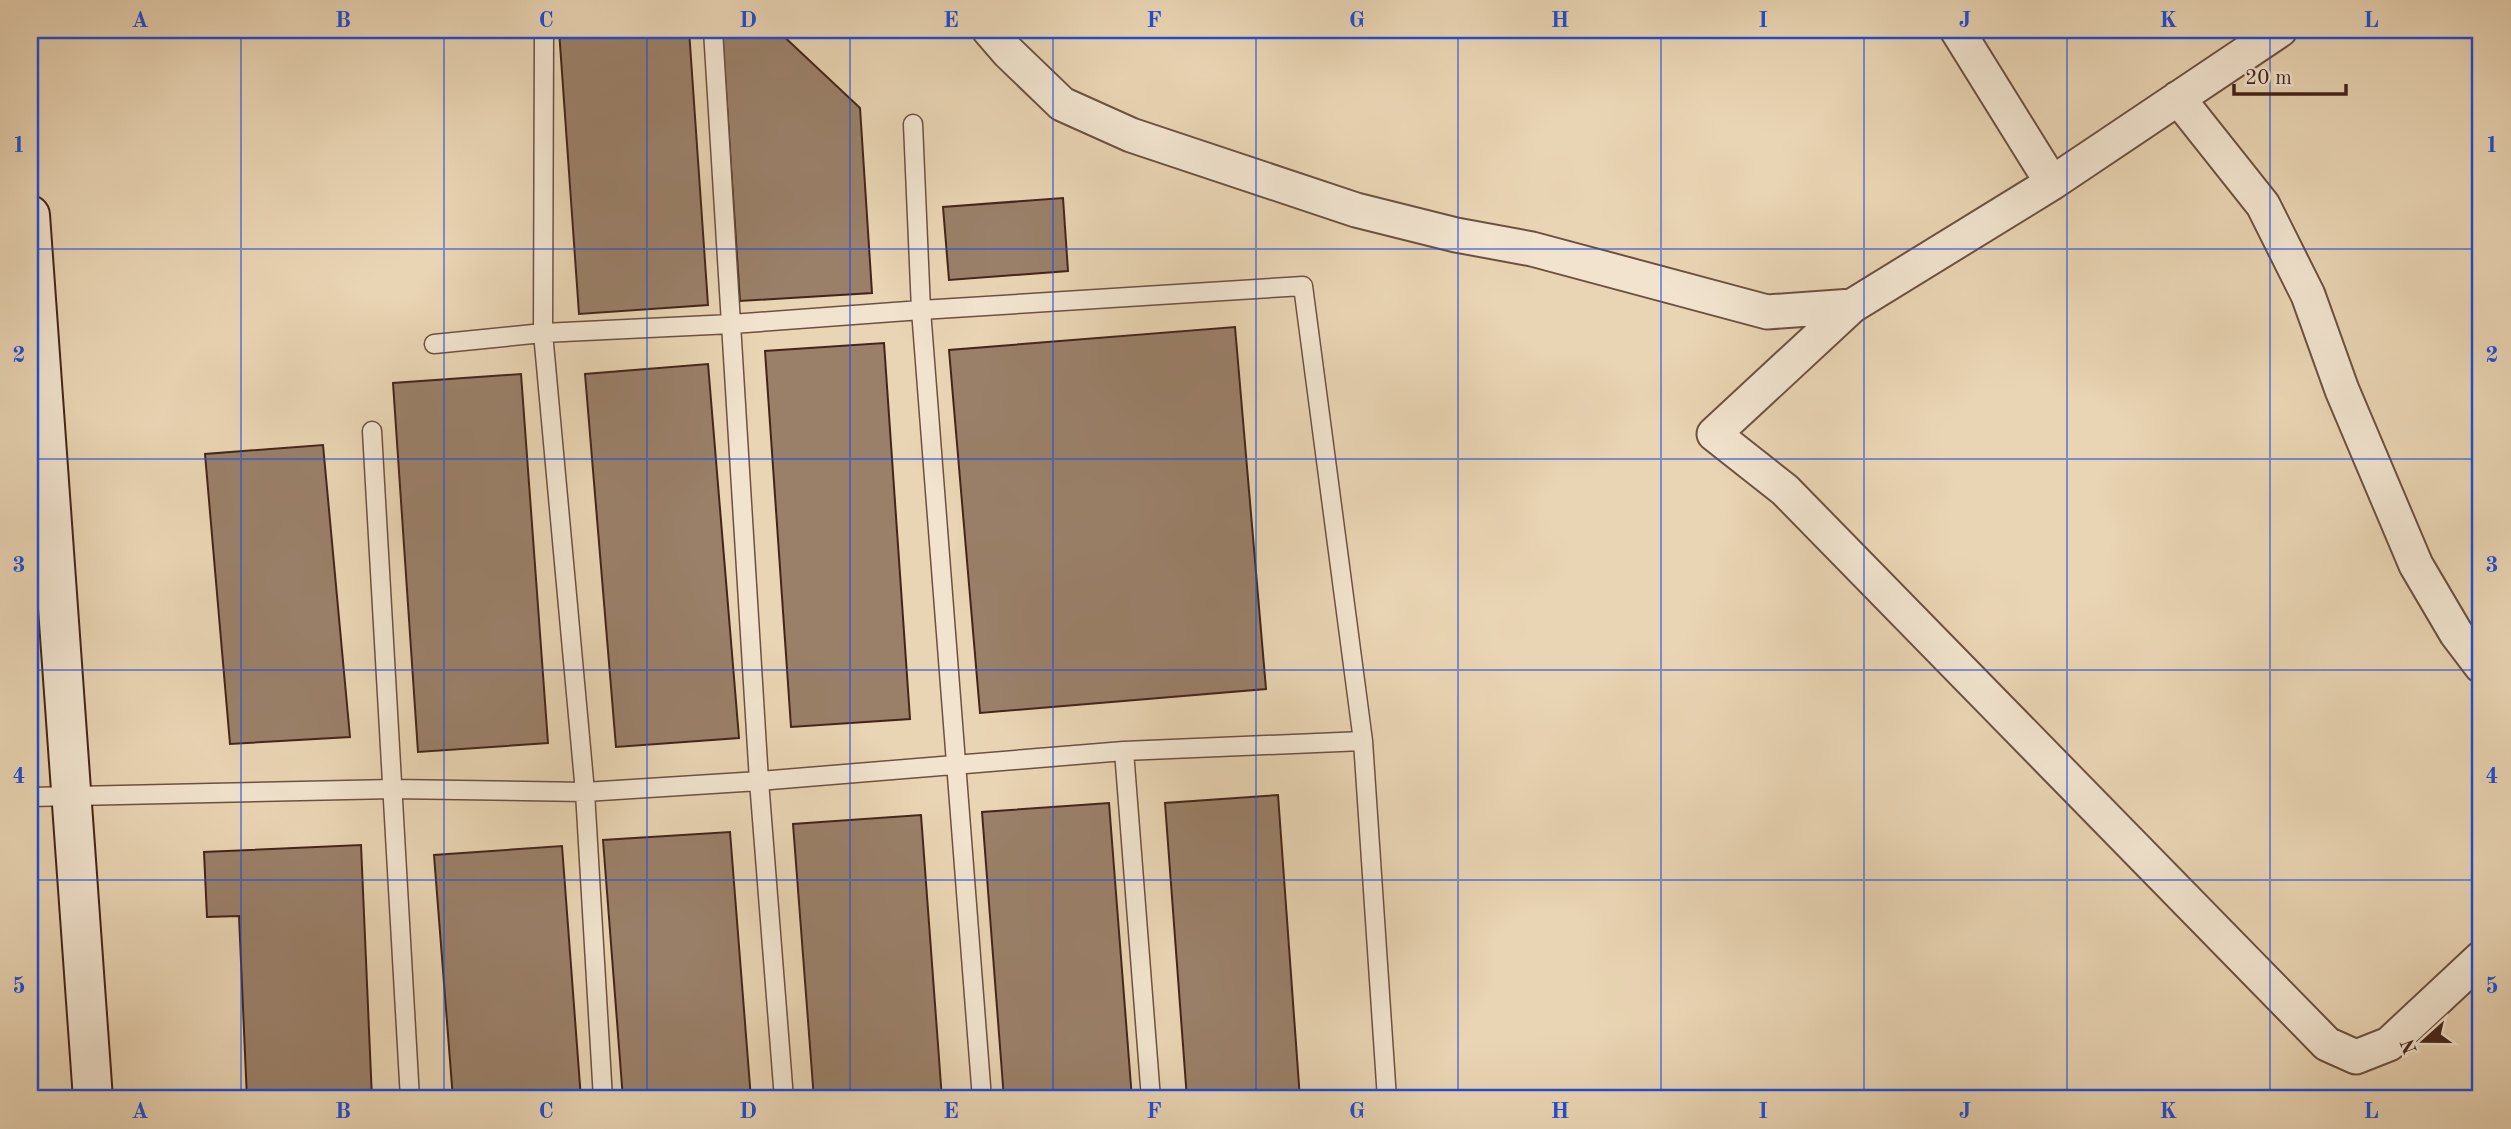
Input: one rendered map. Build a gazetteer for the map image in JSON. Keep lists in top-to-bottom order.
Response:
{
  "scale_bar": "20 m",
  "north": "left",
  "grid": {
    "columns": [
      "A",
      "B",
      "C",
      "D",
      "E",
      "F",
      "G",
      "H",
      "I",
      "J",
      "K",
      "L"
    ],
    "rows": [
      "1",
      "2",
      "3",
      "4",
      "5"
    ]
  }
}
